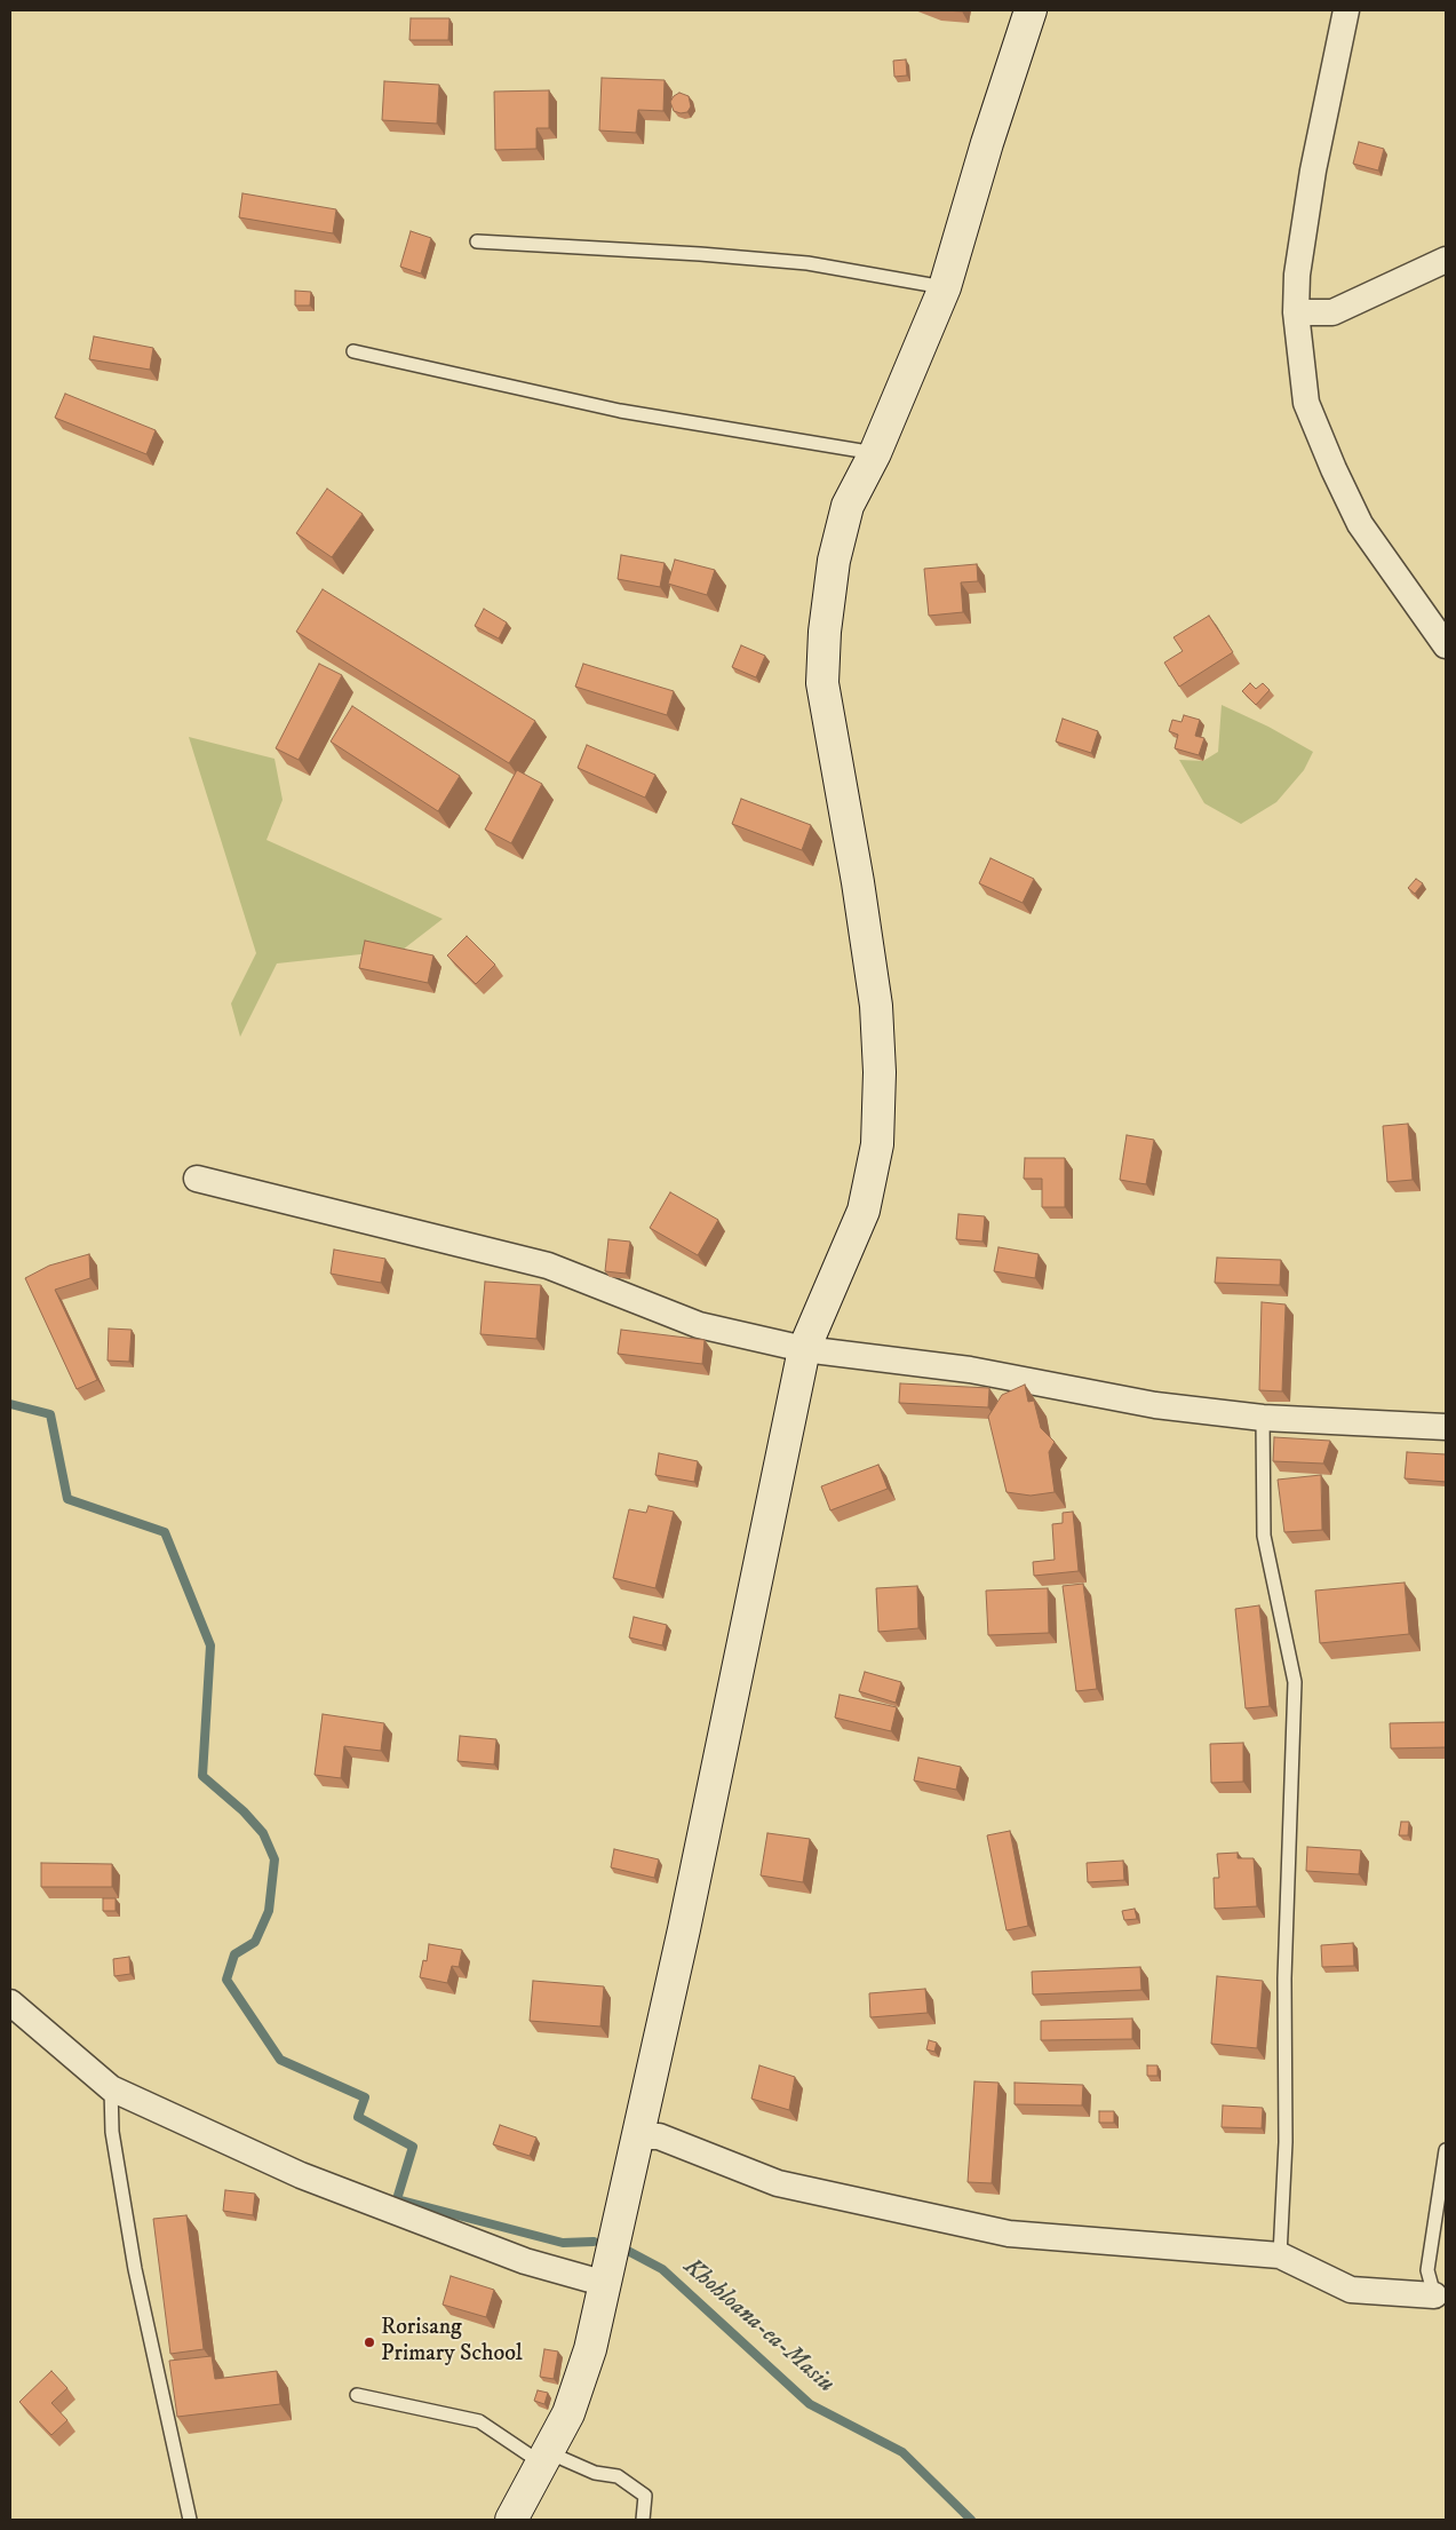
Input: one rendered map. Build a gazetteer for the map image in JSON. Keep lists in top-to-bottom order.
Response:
{
  "water": ["Khohloana-ea-Masiu"],
  "places": ["Rorisang Primary School"]
}
